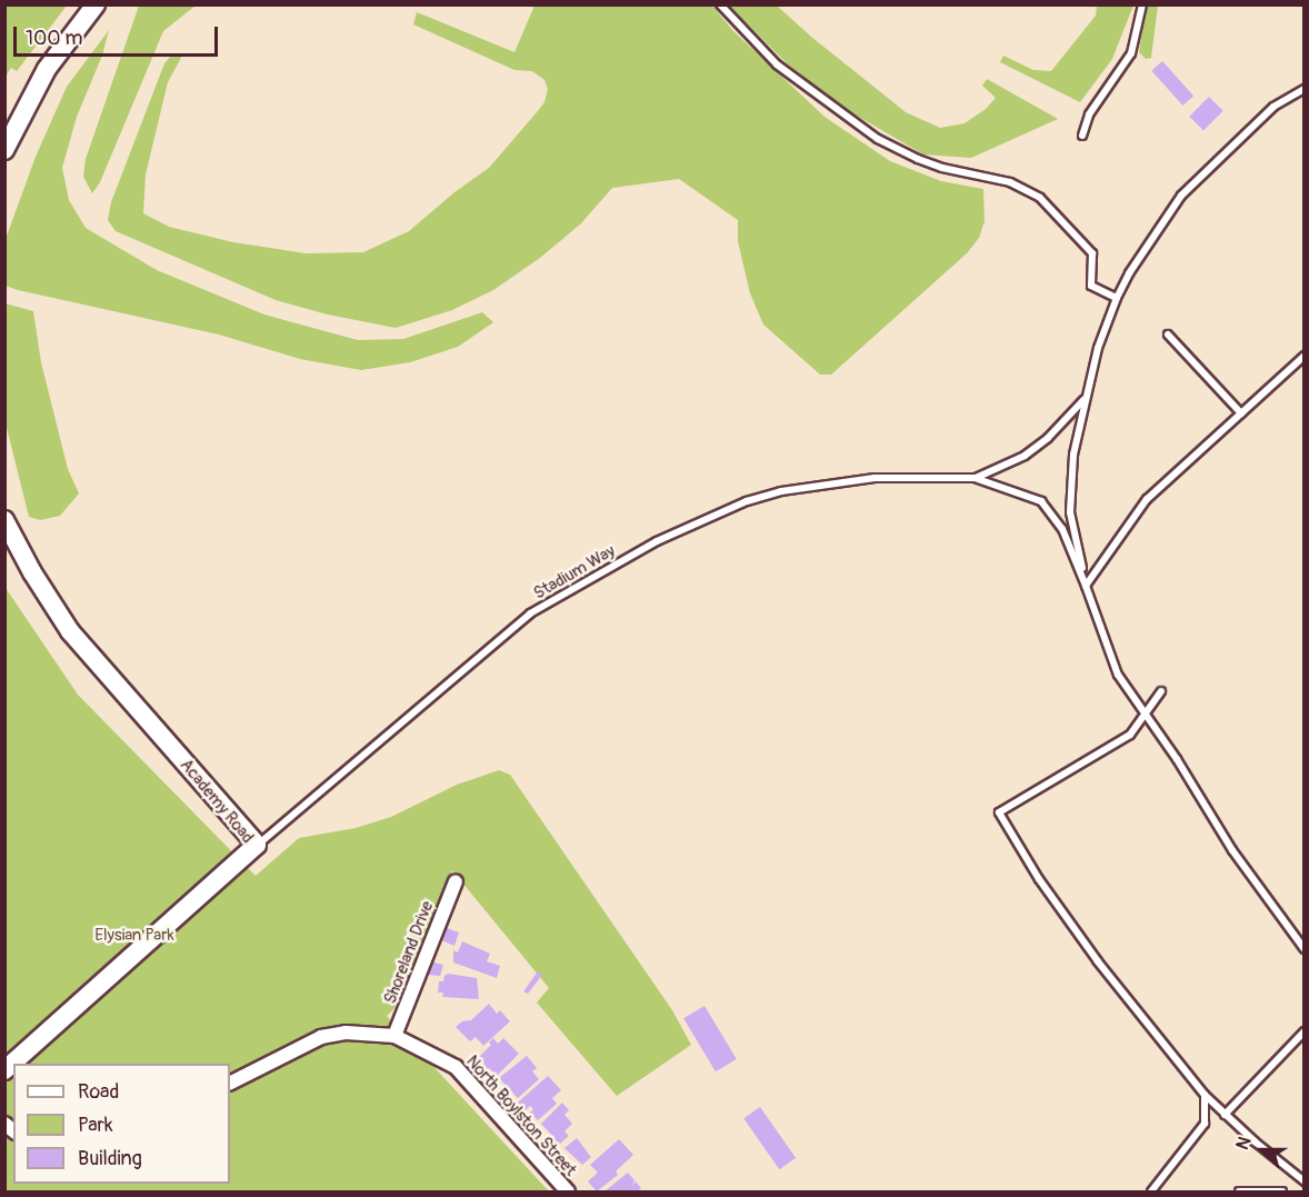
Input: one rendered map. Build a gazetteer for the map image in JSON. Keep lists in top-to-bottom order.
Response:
{
  "streets": {
    "main road": ["Academy Road"],
    "street": ["Shoreland Drive", "North Boylston Street"],
    "lane": ["Stadium Way"]
  },
  "crossings": [
    ["Stadium Way", "Academy Road"],
    ["Shoreland Drive", "North Boylston Street"]
  ],
  "parks": ["Elysian Park"],
  "legend": ["Road", "Park", "Building"],
  "scale_bar": "100 m",
  "north": "left"
}
